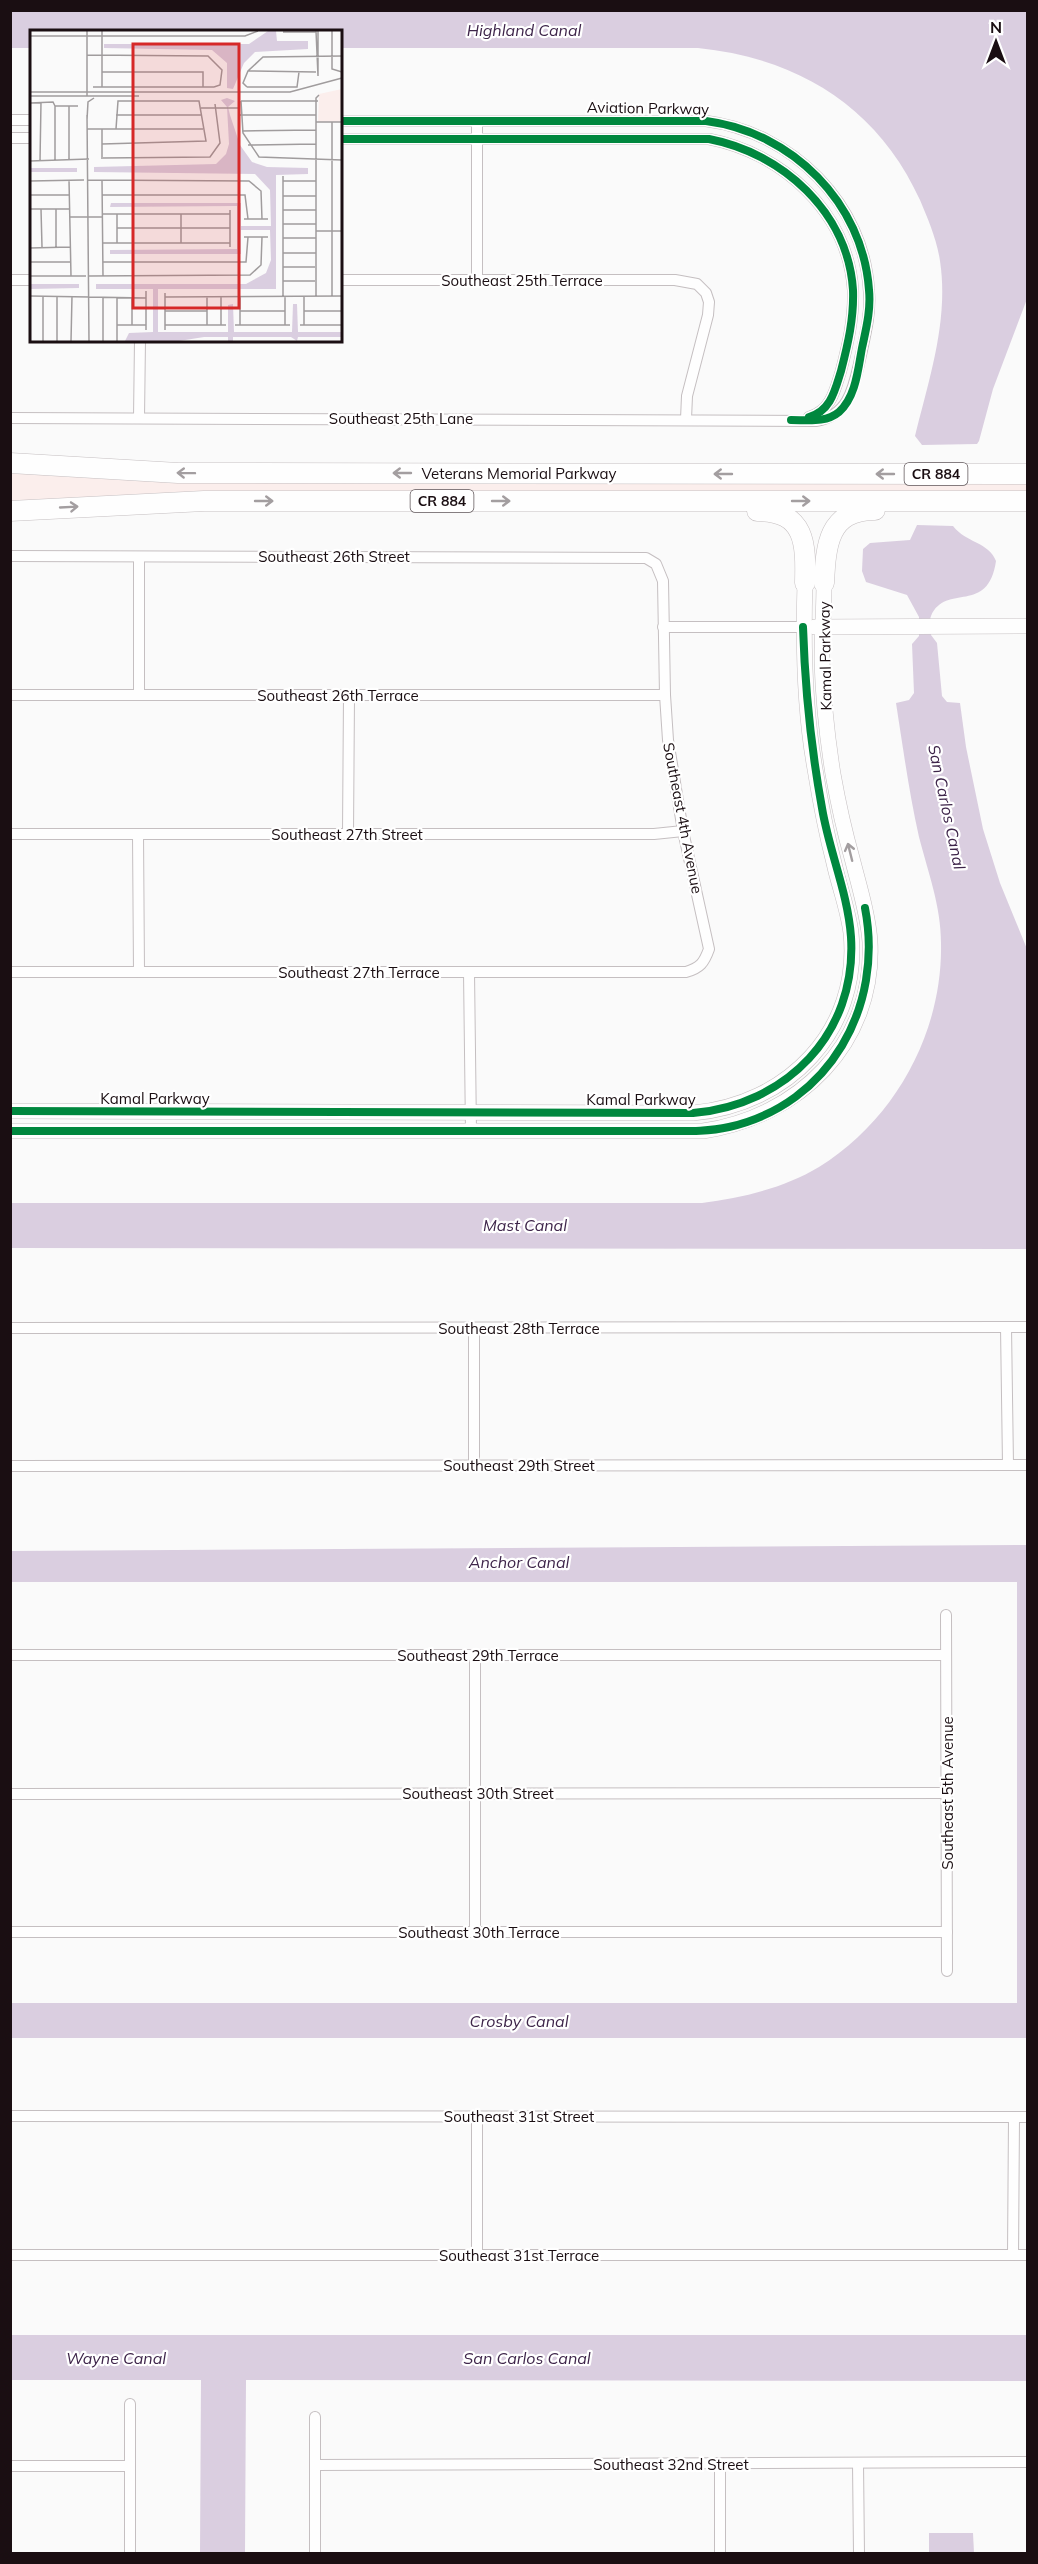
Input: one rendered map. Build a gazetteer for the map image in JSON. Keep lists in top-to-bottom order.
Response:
{
  "streets": {
    "highway": ["Veterans Memorial Parkway", "CR 884"],
    "street": [
      "Aviation Parkway",
      "Southeast 25th Terrace",
      "Southeast 25th Lane",
      "Southeast 26th Street",
      "Kamal Parkway",
      "Southeast 26th Terrace",
      "Southeast 4th Avenue",
      "Southeast 27th Street",
      "Southeast 27th Terrace",
      "Southeast 28th Terrace",
      "Southeast 29th Street",
      "Southeast 29th Terrace",
      "Southeast 30th Street",
      "Southeast 5th Avenue",
      "Southeast 30th Terrace",
      "Southeast 31st Street",
      "Southeast 31st Terrace",
      "Southeast 32nd Street"
    ]
  },
  "crossings": [
    ["Aviation Parkway", "Southeast 25th Lane"],
    ["Southeast 25th Terrace", "Southeast 25th Lane"],
    ["Southeast 26th Street", "Southeast 4th Avenue"],
    ["Southeast 26th Terrace", "Southeast 4th Avenue"],
    ["Southeast 4th Avenue", "Southeast 27th Street"],
    ["Southeast 4th Avenue", "Southeast 27th Terrace"],
    ["Southeast 29th Terrace", "Southeast 5th Avenue"],
    ["Southeast 30th Street", "Southeast 5th Avenue"],
    ["Southeast 5th Avenue", "Southeast 30th Terrace"]
  ],
  "water": [
    "Highland Canal",
    "San Carlos Canal",
    "Mast Canal",
    "Anchor Canal",
    "Crosby Canal",
    "Wayne Canal"
  ],
  "north": "top"
}
